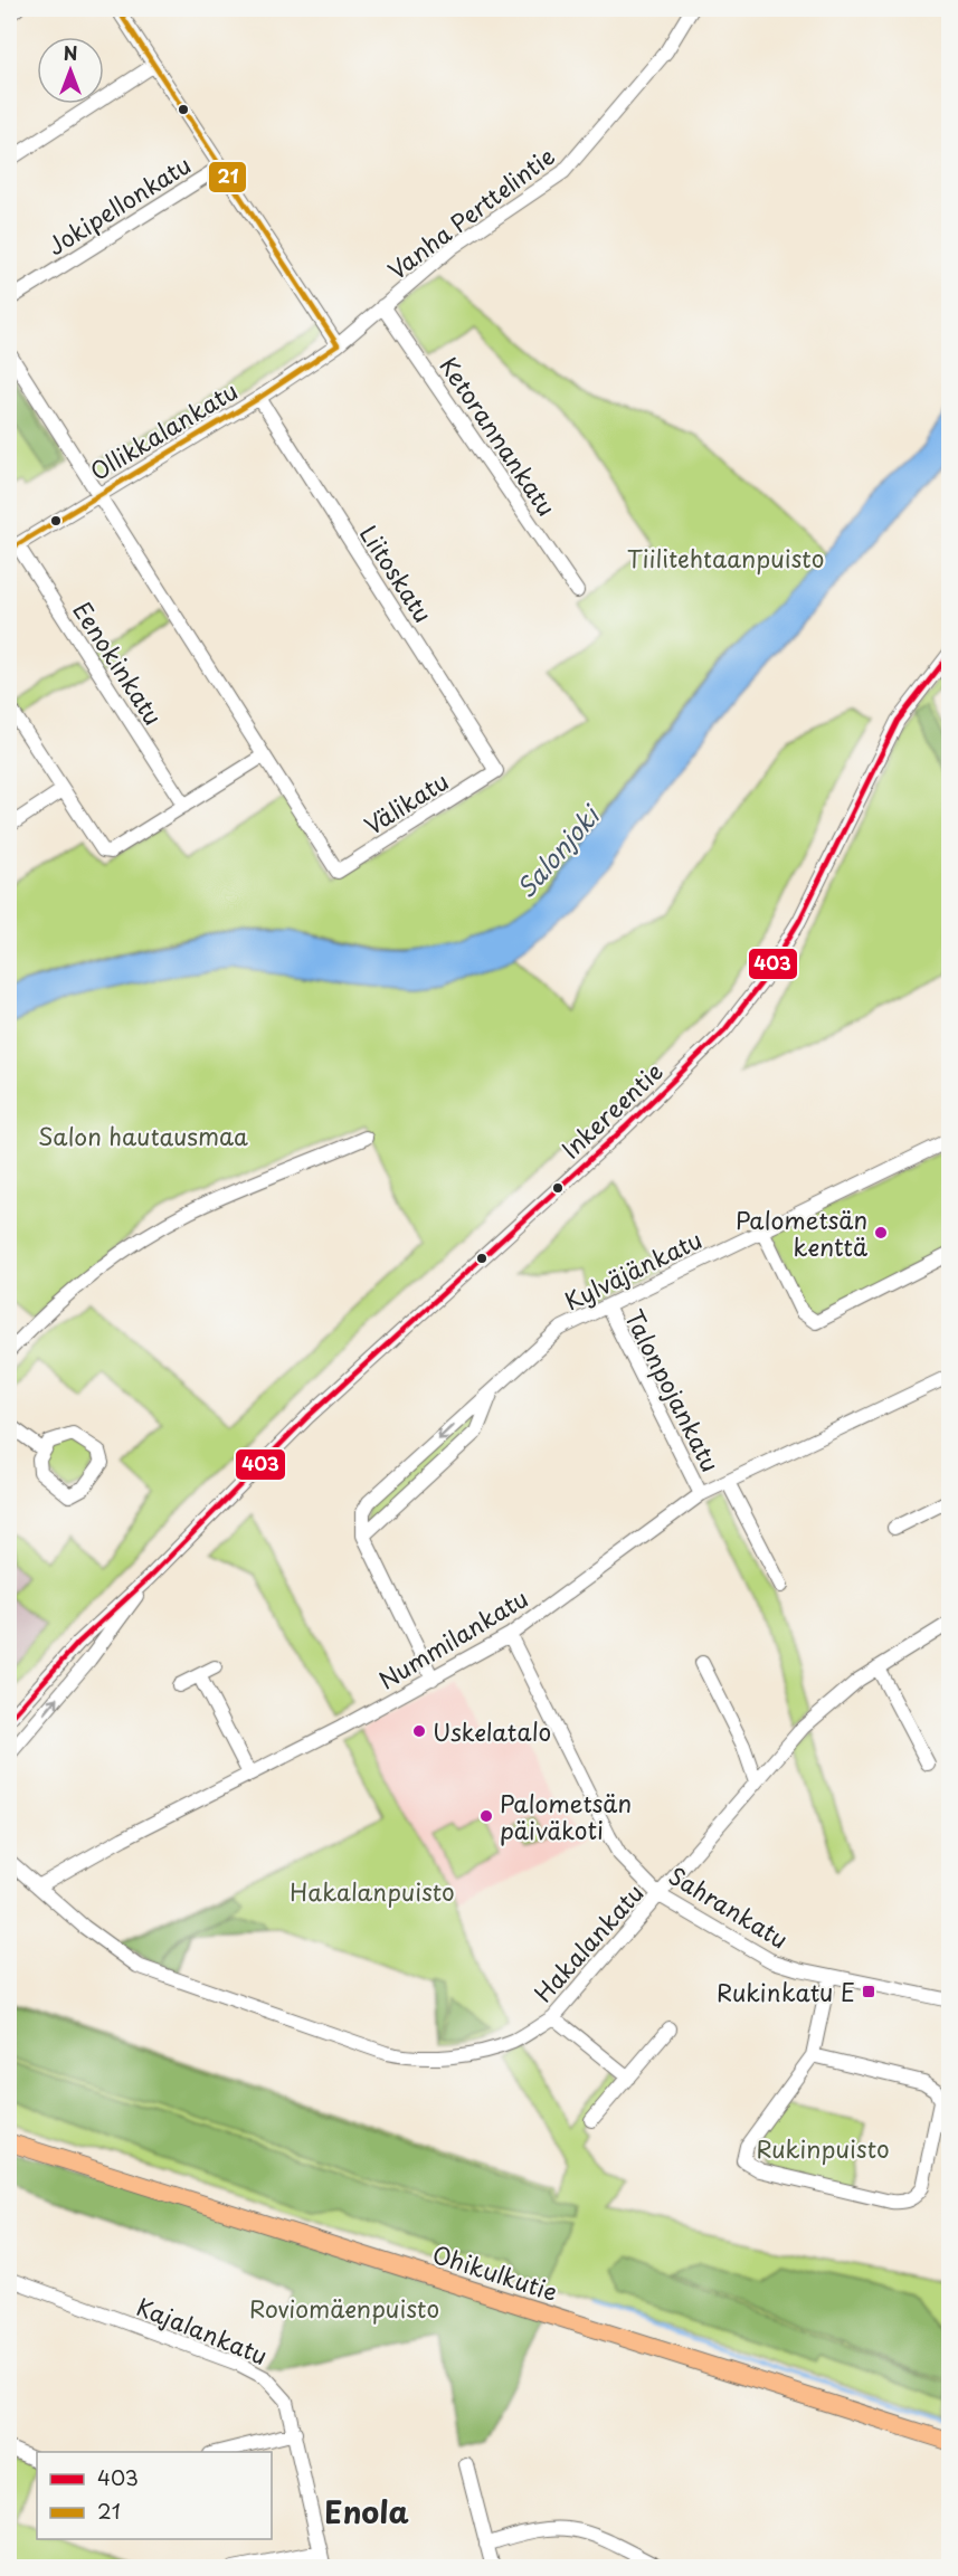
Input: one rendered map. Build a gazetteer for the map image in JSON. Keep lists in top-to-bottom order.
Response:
{
  "streets": {
    "main road": ["Ohikulkutie"],
    "street": [
      "Jokipellonkatu",
      "Vanha Perttelintie",
      "Ollikkalankatu",
      "Ketorannankatu",
      "Liitoskatu",
      "Eenokinkatu",
      "Välikatu",
      "Inkereentie",
      "Kylväjänkatu",
      "Talonpojankatu",
      "Nummilankatu",
      "Sahrankatu",
      "Hakalankatu",
      "Kajalankatu"
    ]
  },
  "crossings": [
    ["Vanha Perttelintie", "Ollikkalankatu"],
    ["Vanha Perttelintie", "Ketorannankatu"],
    ["Ollikkalankatu", "Liitoskatu"],
    ["Ollikkalankatu", "Eenokinkatu"],
    ["Liitoskatu", "Välikatu"],
    ["Kylväjänkatu", "Talonpojankatu"],
    ["Talonpojankatu", "Nummilankatu"],
    ["Nummilankatu", "Sahrankatu"],
    ["Nummilankatu", "Hakalankatu"],
    ["Sahrankatu", "Hakalankatu"]
  ],
  "districts": ["Enola"],
  "water": ["Salonjoki"],
  "parks": [
    "Tiilitehtaanpuisto",
    "Salon hautausmaa",
    "Hakalanpuisto",
    "Rukinpuisto",
    "Roviomäenpuisto"
  ],
  "places": {
    "other": ["Palometsän kenttä", "Uskelatalo", "Palometsän päiväkoti"],
    "transit": ["Rukinkatu E"]
  },
  "lines": ["transit line 21", "transit line 403"],
  "legend": ["403", "21"],
  "north": "top"
}
